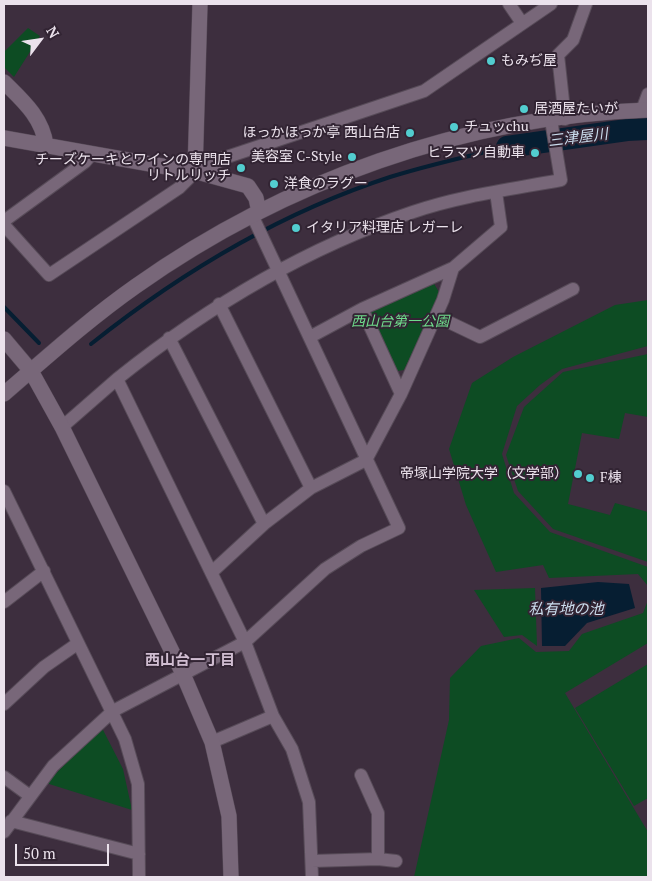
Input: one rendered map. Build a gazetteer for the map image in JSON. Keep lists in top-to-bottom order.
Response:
{
  "districts": ["西山台一丁目"],
  "water": ["三津屋川", "私有地の池"],
  "parks": ["西山台第一公園"],
  "places": [
    "もみぢ屋",
    "居酒屋たいが",
    "チュッchu",
    "ほっかほっか亭 西山台店",
    "ヒラマツ自動車",
    "美容室 C-Style",
    "チーズケーキとワインの専門店 リトルリッチ",
    "洋食のラグー",
    "イタリア料理店 レガーレ",
    "帝塚山学院大学（文学部）",
    "F棟"
  ],
  "scale_bar": "50 m",
  "north": "top right"
}
